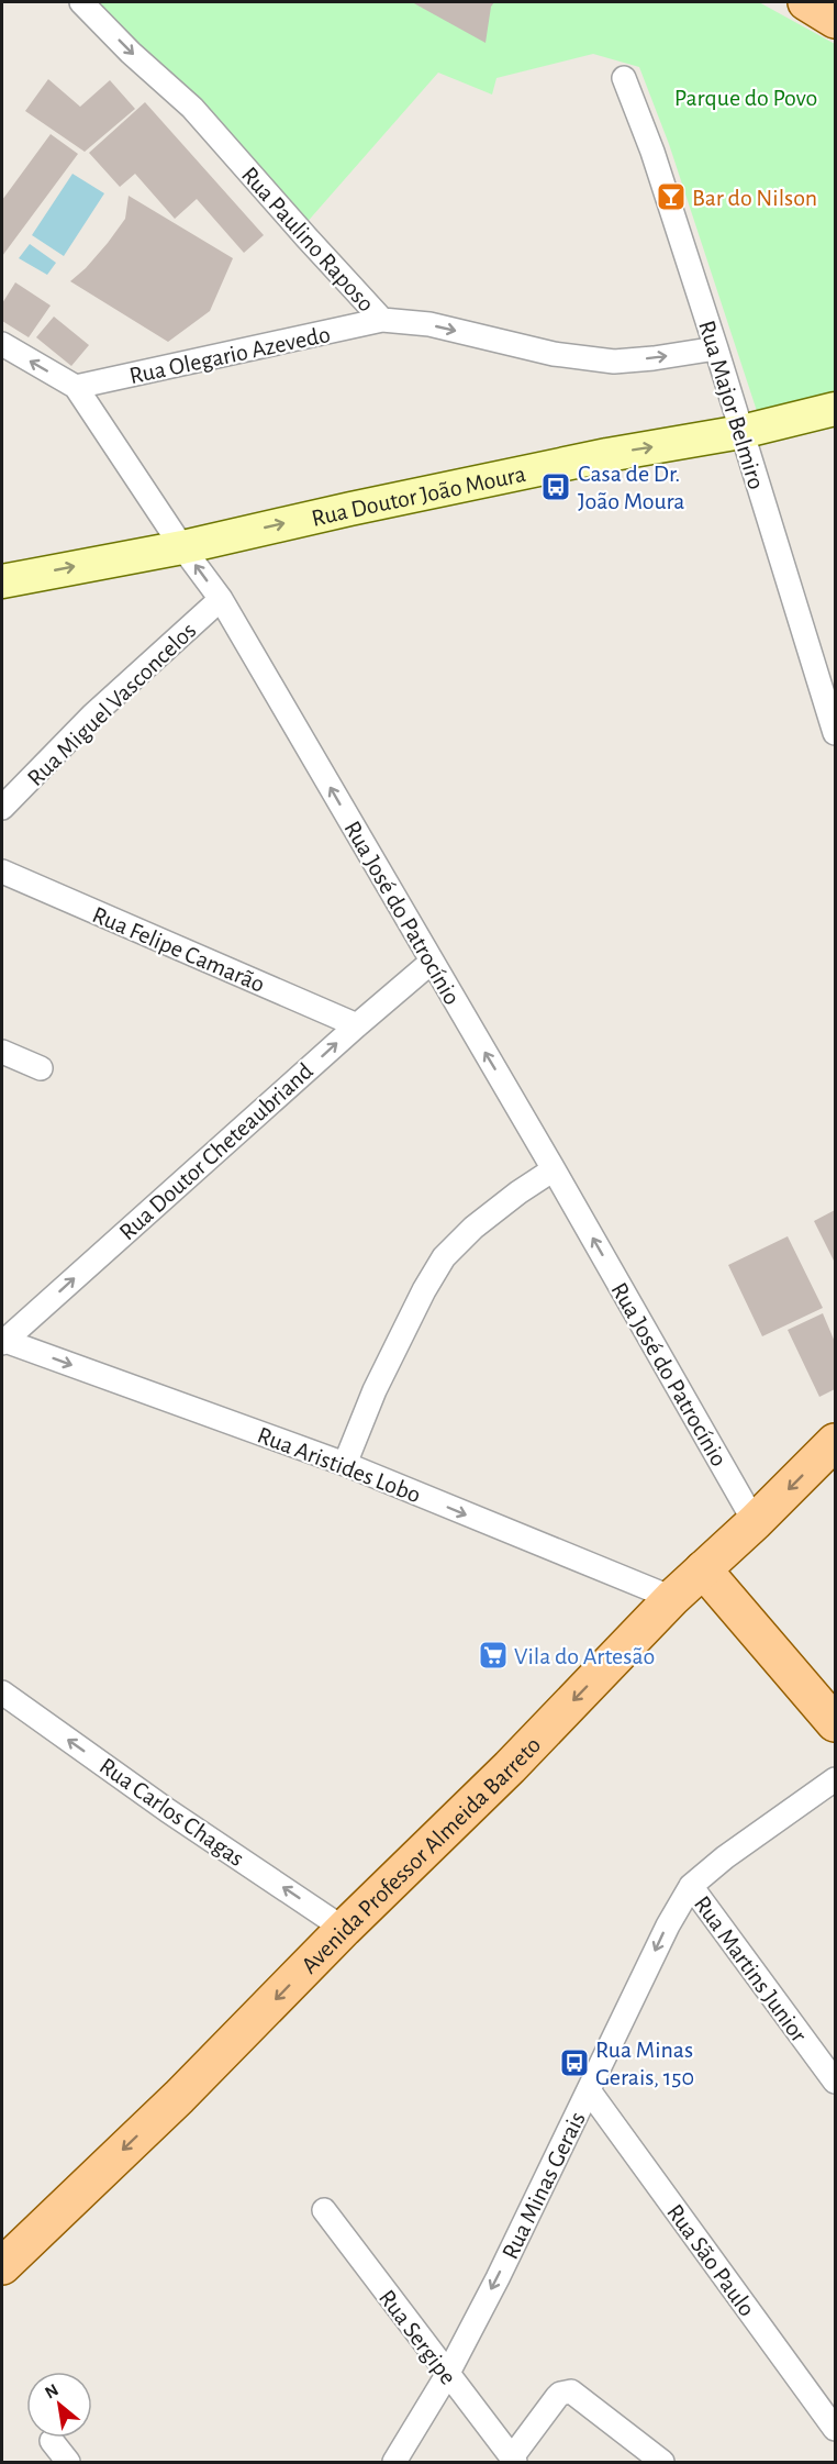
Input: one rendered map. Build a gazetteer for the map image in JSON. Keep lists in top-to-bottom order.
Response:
{
  "streets": {
    "main road": ["Rua Doutor João Moura", "Avenida Professor Almeida Barreto"],
    "street": [
      "Rua Paulino Raposo",
      "Rua Olegario Azevedo",
      "Rua Major Belmiro",
      "Rua Miguel Vasconcelos",
      "Rua José do Patrocínio",
      "Rua Felipe Camarão",
      "Rua Doutor Cheteaubriand",
      "Rua Aristides Lobo",
      "Rua Carlos Chagas",
      "Rua Martins Junior",
      "Rua Minas Gerais",
      "Rua São Paulo",
      "Rua Sergipe"
    ]
  },
  "crossings": [
    ["Rua Paulino Raposo", "Rua Olegario Azevedo"],
    ["Rua Paulino Raposo", "Rua Major Belmiro"],
    ["Rua Olegario Azevedo", "Rua José do Patrocínio"],
    ["Rua Major Belmiro", "Rua Doutor João Moura"],
    ["Rua Doutor João Moura", "Rua José do Patrocínio"],
    ["Rua Miguel Vasconcelos", "Rua José do Patrocínio"],
    ["Rua José do Patrocínio", "Rua Doutor Cheteaubriand"],
    ["Rua José do Patrocínio", "Avenida Professor Almeida Barreto"],
    ["Rua Felipe Camarão", "Rua Doutor Cheteaubriand"],
    ["Rua Doutor Cheteaubriand", "Rua Aristides Lobo"],
    ["Rua Aristides Lobo", "Avenida Professor Almeida Barreto"],
    ["Rua Carlos Chagas", "Avenida Professor Almeida Barreto"],
    ["Rua Martins Junior", "Rua Minas Gerais"],
    ["Rua Minas Gerais", "Rua São Paulo"],
    ["Rua Minas Gerais", "Rua Sergipe"]
  ],
  "one_way": [
    "Rua Paulino Raposo",
    "Rua Doutor João Moura",
    "Rua José do Patrocínio",
    "Rua Doutor Cheteaubriand",
    "Rua Aristides Lobo",
    "Rua Carlos Chagas",
    "Avenida Professor Almeida Barreto",
    "Rua Minas Gerais"
  ],
  "parks": ["Parque do Povo"],
  "places": {
    "bar": ["Bar do Nilson"],
    "bus stop": ["Casa de Dr. João Moura", "Rua Minas Gerais, 150"],
    "supermarket": ["Vila do Artesão"]
  },
  "north": "top left"
}
